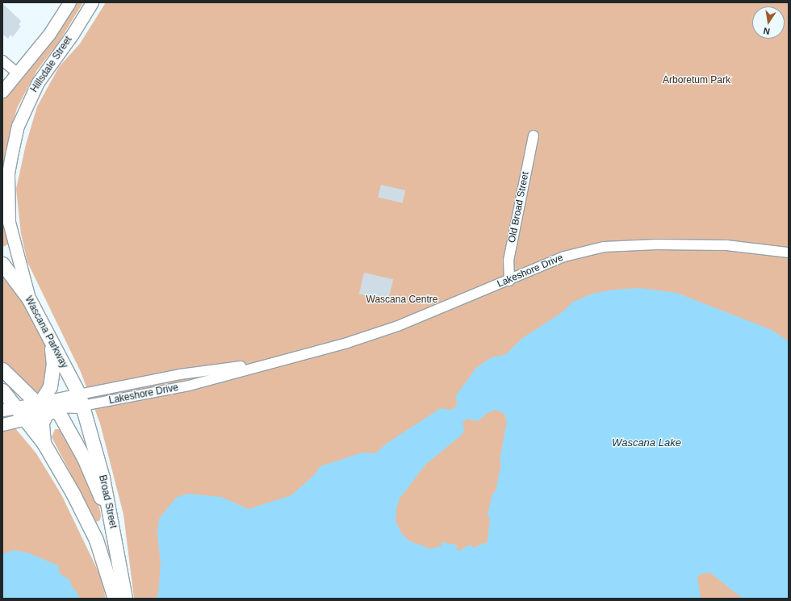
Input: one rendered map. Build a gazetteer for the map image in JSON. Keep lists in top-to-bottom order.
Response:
{
  "streets": {
    "main road": ["Wascana Parkway", "Broad Street"],
    "street": ["Hillsdale Street", "Old Broad Street", "Lakeshore Drive"]
  },
  "crossings": [
    ["Hillsdale Street", "Wascana Parkway"],
    ["Old Broad Street", "Lakeshore Drive"],
    ["Lakeshore Drive", "Wascana Parkway"],
    ["Lakeshore Drive", "Broad Street"],
    ["Wascana Parkway", "Broad Street"]
  ],
  "water": ["Wascana Lake"],
  "parks": ["Arboretum Park", "Wascana Centre"],
  "north": "bottom"
}
